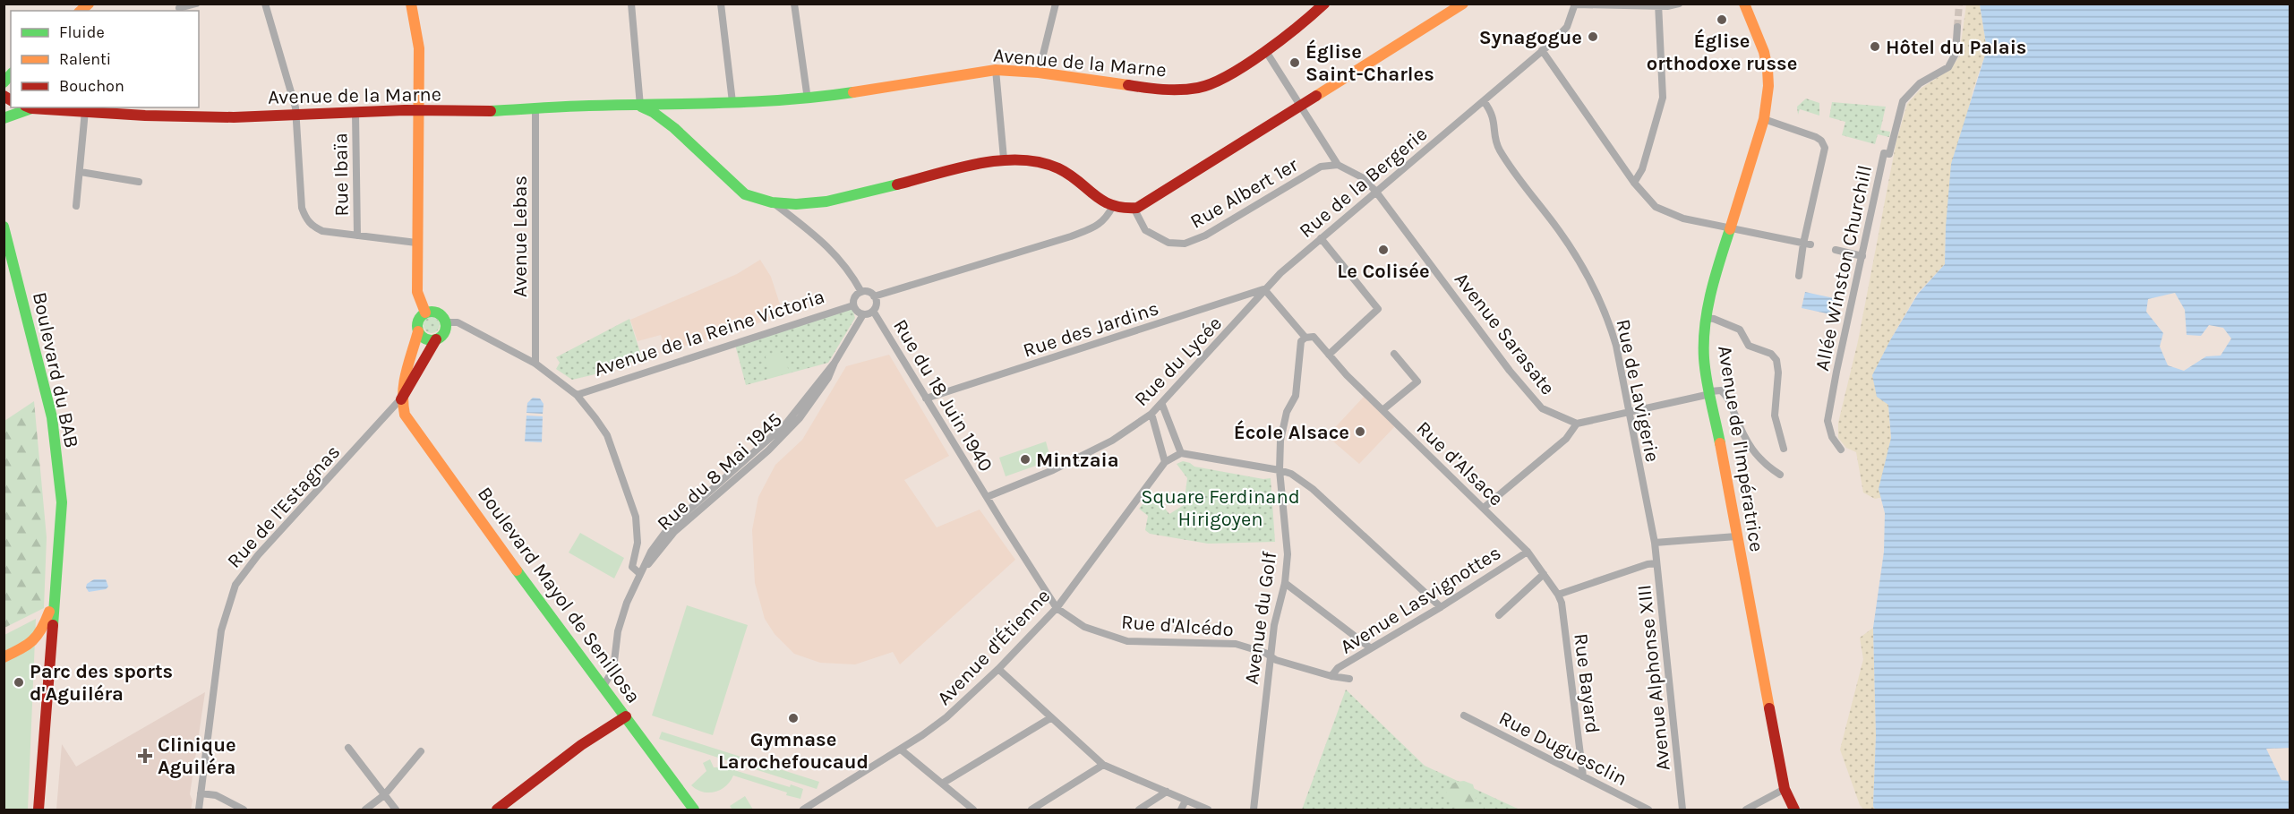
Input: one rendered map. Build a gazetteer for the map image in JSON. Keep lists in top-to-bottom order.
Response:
{
  "streets": {
    "main road": [
      "Avenue de la Marne",
      "Boulevard du BAB",
      "Avenue de l'Impératrice",
      "Boulevard Mayol de Senillosa"
    ],
    "street": [
      "Rue Ibaïa",
      "Rue de la Bergerie",
      "Rue Albert 1er",
      "Avenue Lebas",
      "Allée Winston Churchill",
      "Rue des Jardins",
      "Avenue de la Reine Victoria",
      "Avenue Sarasate",
      "Rue du Lycée",
      "Rue de Lavigerie",
      "Rue du 18 Juin 1940",
      "Rue d'Alsace",
      "Rue du 8 Mai 1945",
      "Rue de l'Estagnas",
      "Avenue Lasvignottes",
      "Avenue du Golf",
      "Rue d'Alcédo",
      "Avenue d'Étienne",
      "Avenue Alphonse XIII",
      "Rue Bayard",
      "Rue Duguesclin"
    ]
  },
  "crossings": [
    ["Avenue de la Marne", "Rue Ibaïa"],
    ["Avenue de la Marne", "Avenue Lebas"],
    ["Rue de la Bergerie", "Rue des Jardins"],
    ["Rue de la Bergerie", "Avenue Sarasate"],
    ["Rue de la Bergerie", "Rue du Lycée"],
    ["Rue de la Bergerie", "Rue de Lavigerie"],
    ["Rue de la Bergerie", "Rue d'Alsace"],
    ["Rue des Jardins", "Rue du Lycée"],
    ["Rue des Jardins", "Rue du 18 Juin 1940"],
    ["Rue des Jardins", "Rue d'Alsace"],
    ["Avenue de la Reine Victoria", "Rue du 18 Juin 1940"],
    ["Avenue de la Reine Victoria", "Rue du 8 Mai 1945"],
    ["Rue du Lycée", "Rue du 18 Juin 1940"],
    ["Rue du Lycée", "Rue d'Alsace"],
    ["Rue du Lycée", "Rue d'Alcédo"],
    ["Rue de Lavigerie", "Avenue Alphonse XIII"],
    ["Rue du 18 Juin 1940", "Rue du 8 Mai 1945"],
    ["Rue du 18 Juin 1940", "Rue d'Alcédo"],
    ["Rue d'Alsace", "Avenue Lasvignottes"],
    ["Rue d'Alsace", "Avenue du Golf"],
    ["Rue d'Alsace", "Rue Bayard"],
    ["Rue du 8 Mai 1945", "Boulevard Mayol de Senillosa"],
    ["Rue de l'Estagnas", "Boulevard Mayol de Senillosa"],
    ["Avenue du Golf", "Rue d'Alcédo"],
    ["Rue d'Alcédo", "Avenue d'Étienne"],
    ["Rue Bayard", "Rue Duguesclin"]
  ],
  "parks": ["Square Ferdinand Hirigoyen"],
  "places": {
    "other": [
      "Église orthodoxe russe",
      "Synagogue",
      "Hôtel du Palais",
      "Église Saint-Charles",
      "Le Colisée",
      "École Alsace",
      "Mintzaia",
      "Parc des sports d'Aguiléra",
      "Gymnase Larochefoucaud"
    ],
    "health": ["Clinique Aguiléra"]
  },
  "legend": ["Fluide", "Ralenti", "Bouchon"]
}
